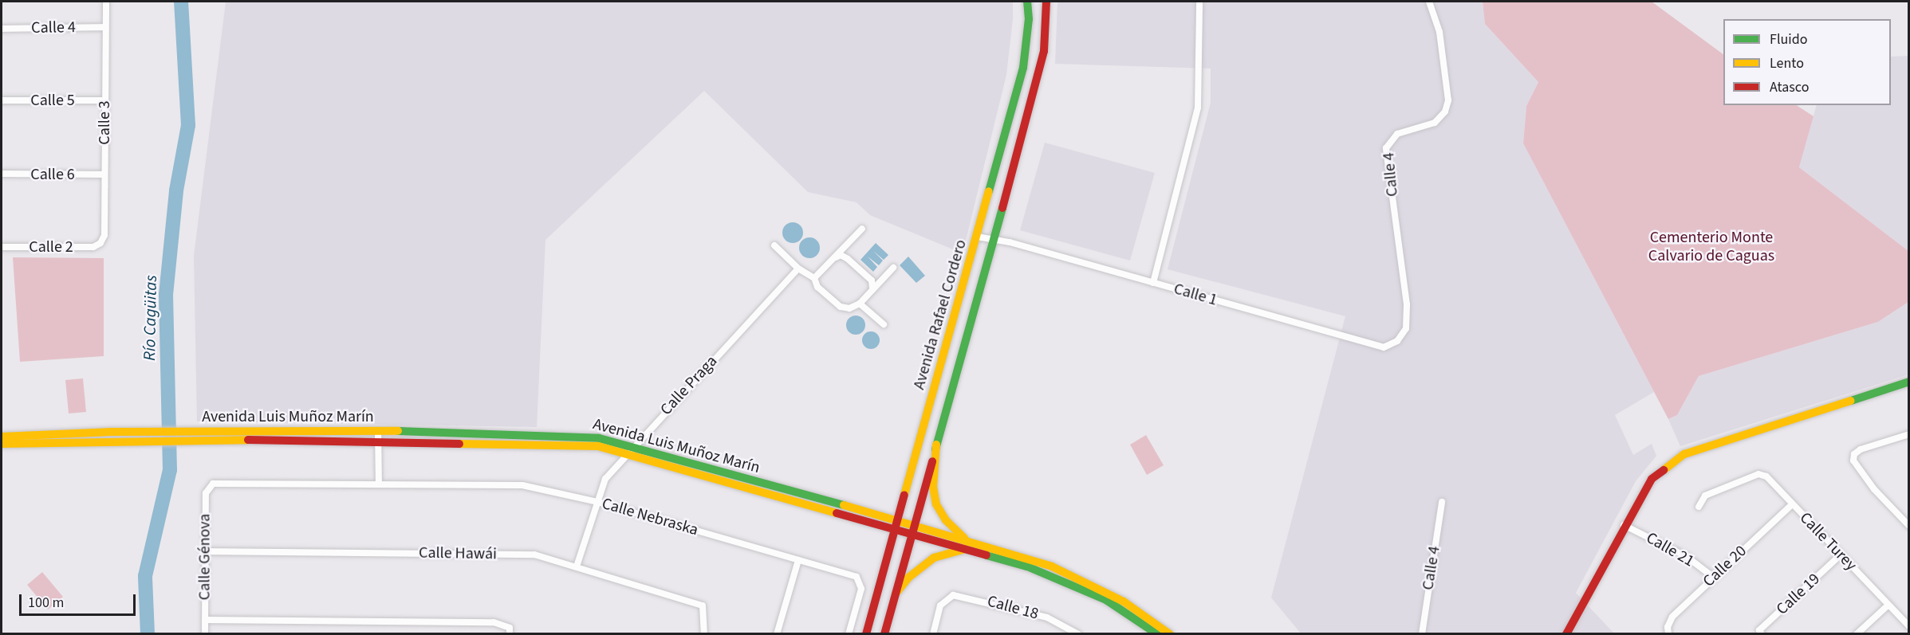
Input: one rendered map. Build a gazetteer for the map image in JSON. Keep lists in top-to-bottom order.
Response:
{
  "streets": {
    "main road": ["Avenida Rafael Cordero", "Avenida Luis Muñoz Marín"],
    "street": [
      "Calle 4",
      "Calle 5",
      "Calle 3",
      "Calle 6",
      "Calle 2",
      "Calle 1",
      "Calle Praga",
      "Calle Nebraska",
      "Calle Turey",
      "Calle 21",
      "Calle Hawái",
      "Calle Génova",
      "Calle 20",
      "Calle 19",
      "Calle 18"
    ]
  },
  "crossings": [
    ["Calle 4", "Calle 3"],
    ["Calle 4", "Calle 1"],
    ["Calle 5", "Calle 3"],
    ["Calle 3", "Calle 6"],
    ["Calle 3", "Calle 2"],
    ["Calle 1", "Avenida Rafael Cordero"],
    ["Avenida Rafael Cordero", "Avenida Luis Muñoz Marín"],
    ["Calle Praga", "Avenida Luis Muñoz Marín"],
    ["Calle Praga", "Calle Nebraska"],
    ["Calle Praga", "Calle Hawái"],
    ["Calle Nebraska", "Calle Génova"],
    ["Calle Turey", "Calle 20"],
    ["Calle Turey", "Calle 19"],
    ["Calle 21", "Calle 20"],
    ["Calle Hawái", "Calle Génova"]
  ],
  "water": ["Río Cagüitas"],
  "parks": ["Cementerio Monte Calvario de Caguas"],
  "legend": ["Fluido", "Lento", "Atasco"],
  "scale_bar": "100 m"
}
